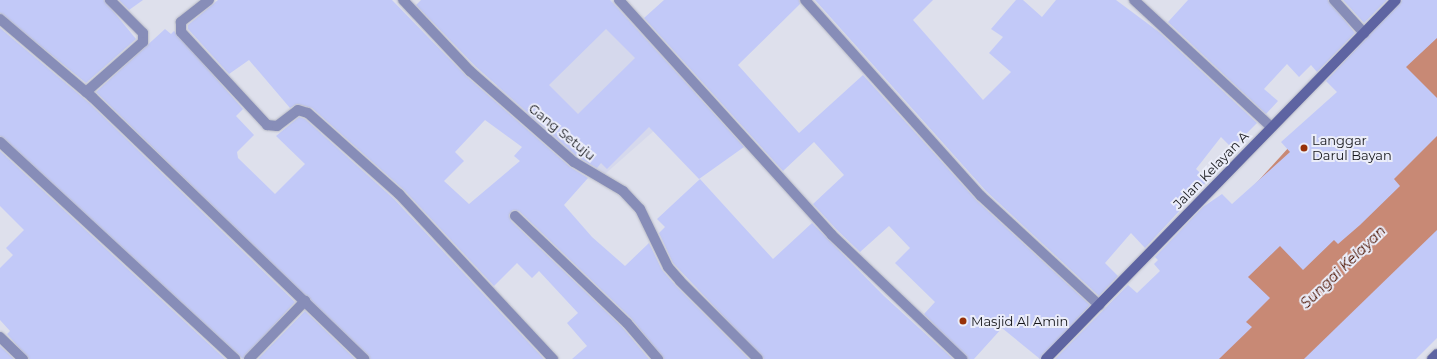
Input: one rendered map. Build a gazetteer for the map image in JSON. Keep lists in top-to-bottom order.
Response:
{
  "streets": {
    "street": ["Gang Setuju", "Jalan Kelayan A"]
  },
  "water": ["Sungai Kelayan"],
  "places": ["Langgar Darul Bayan", "Masjid Al Amin"]
}
